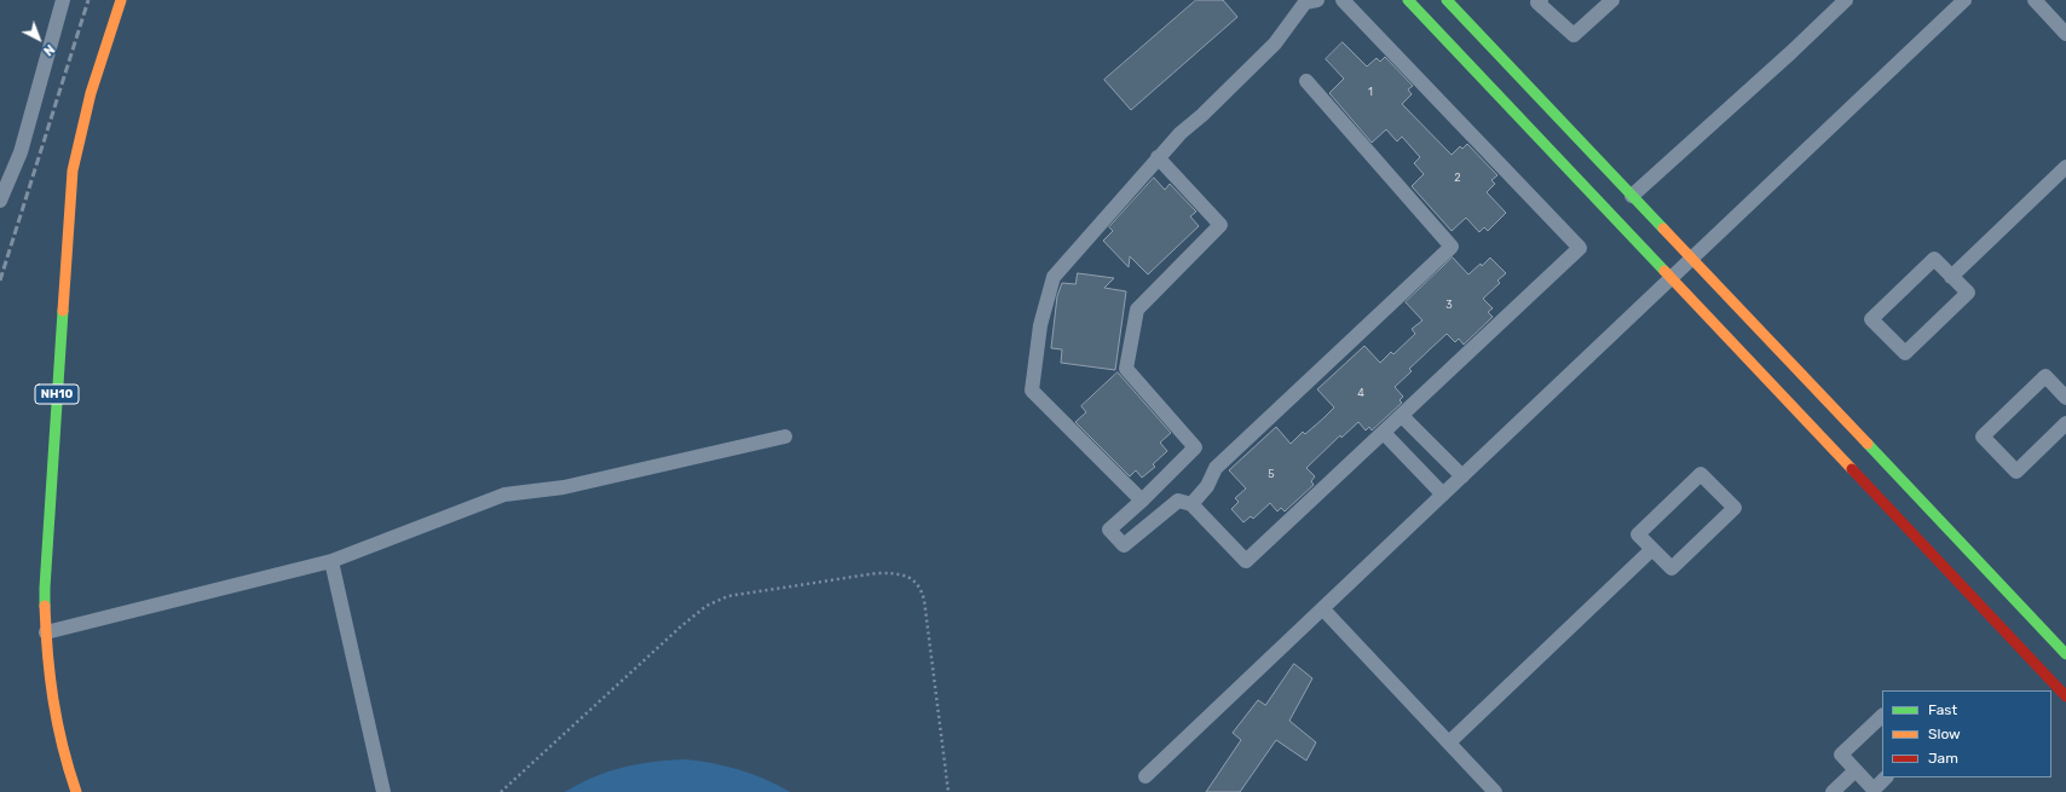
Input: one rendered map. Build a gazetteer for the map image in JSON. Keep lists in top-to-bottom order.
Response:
{
  "streets": {
    "main road": ["NH10"]
  },
  "house_numbers": [
    "1",
    "2",
    "3",
    "4",
    "5"
  ],
  "legend": ["Fast", "Slow", "Jam"],
  "north": "bottom right"
}
